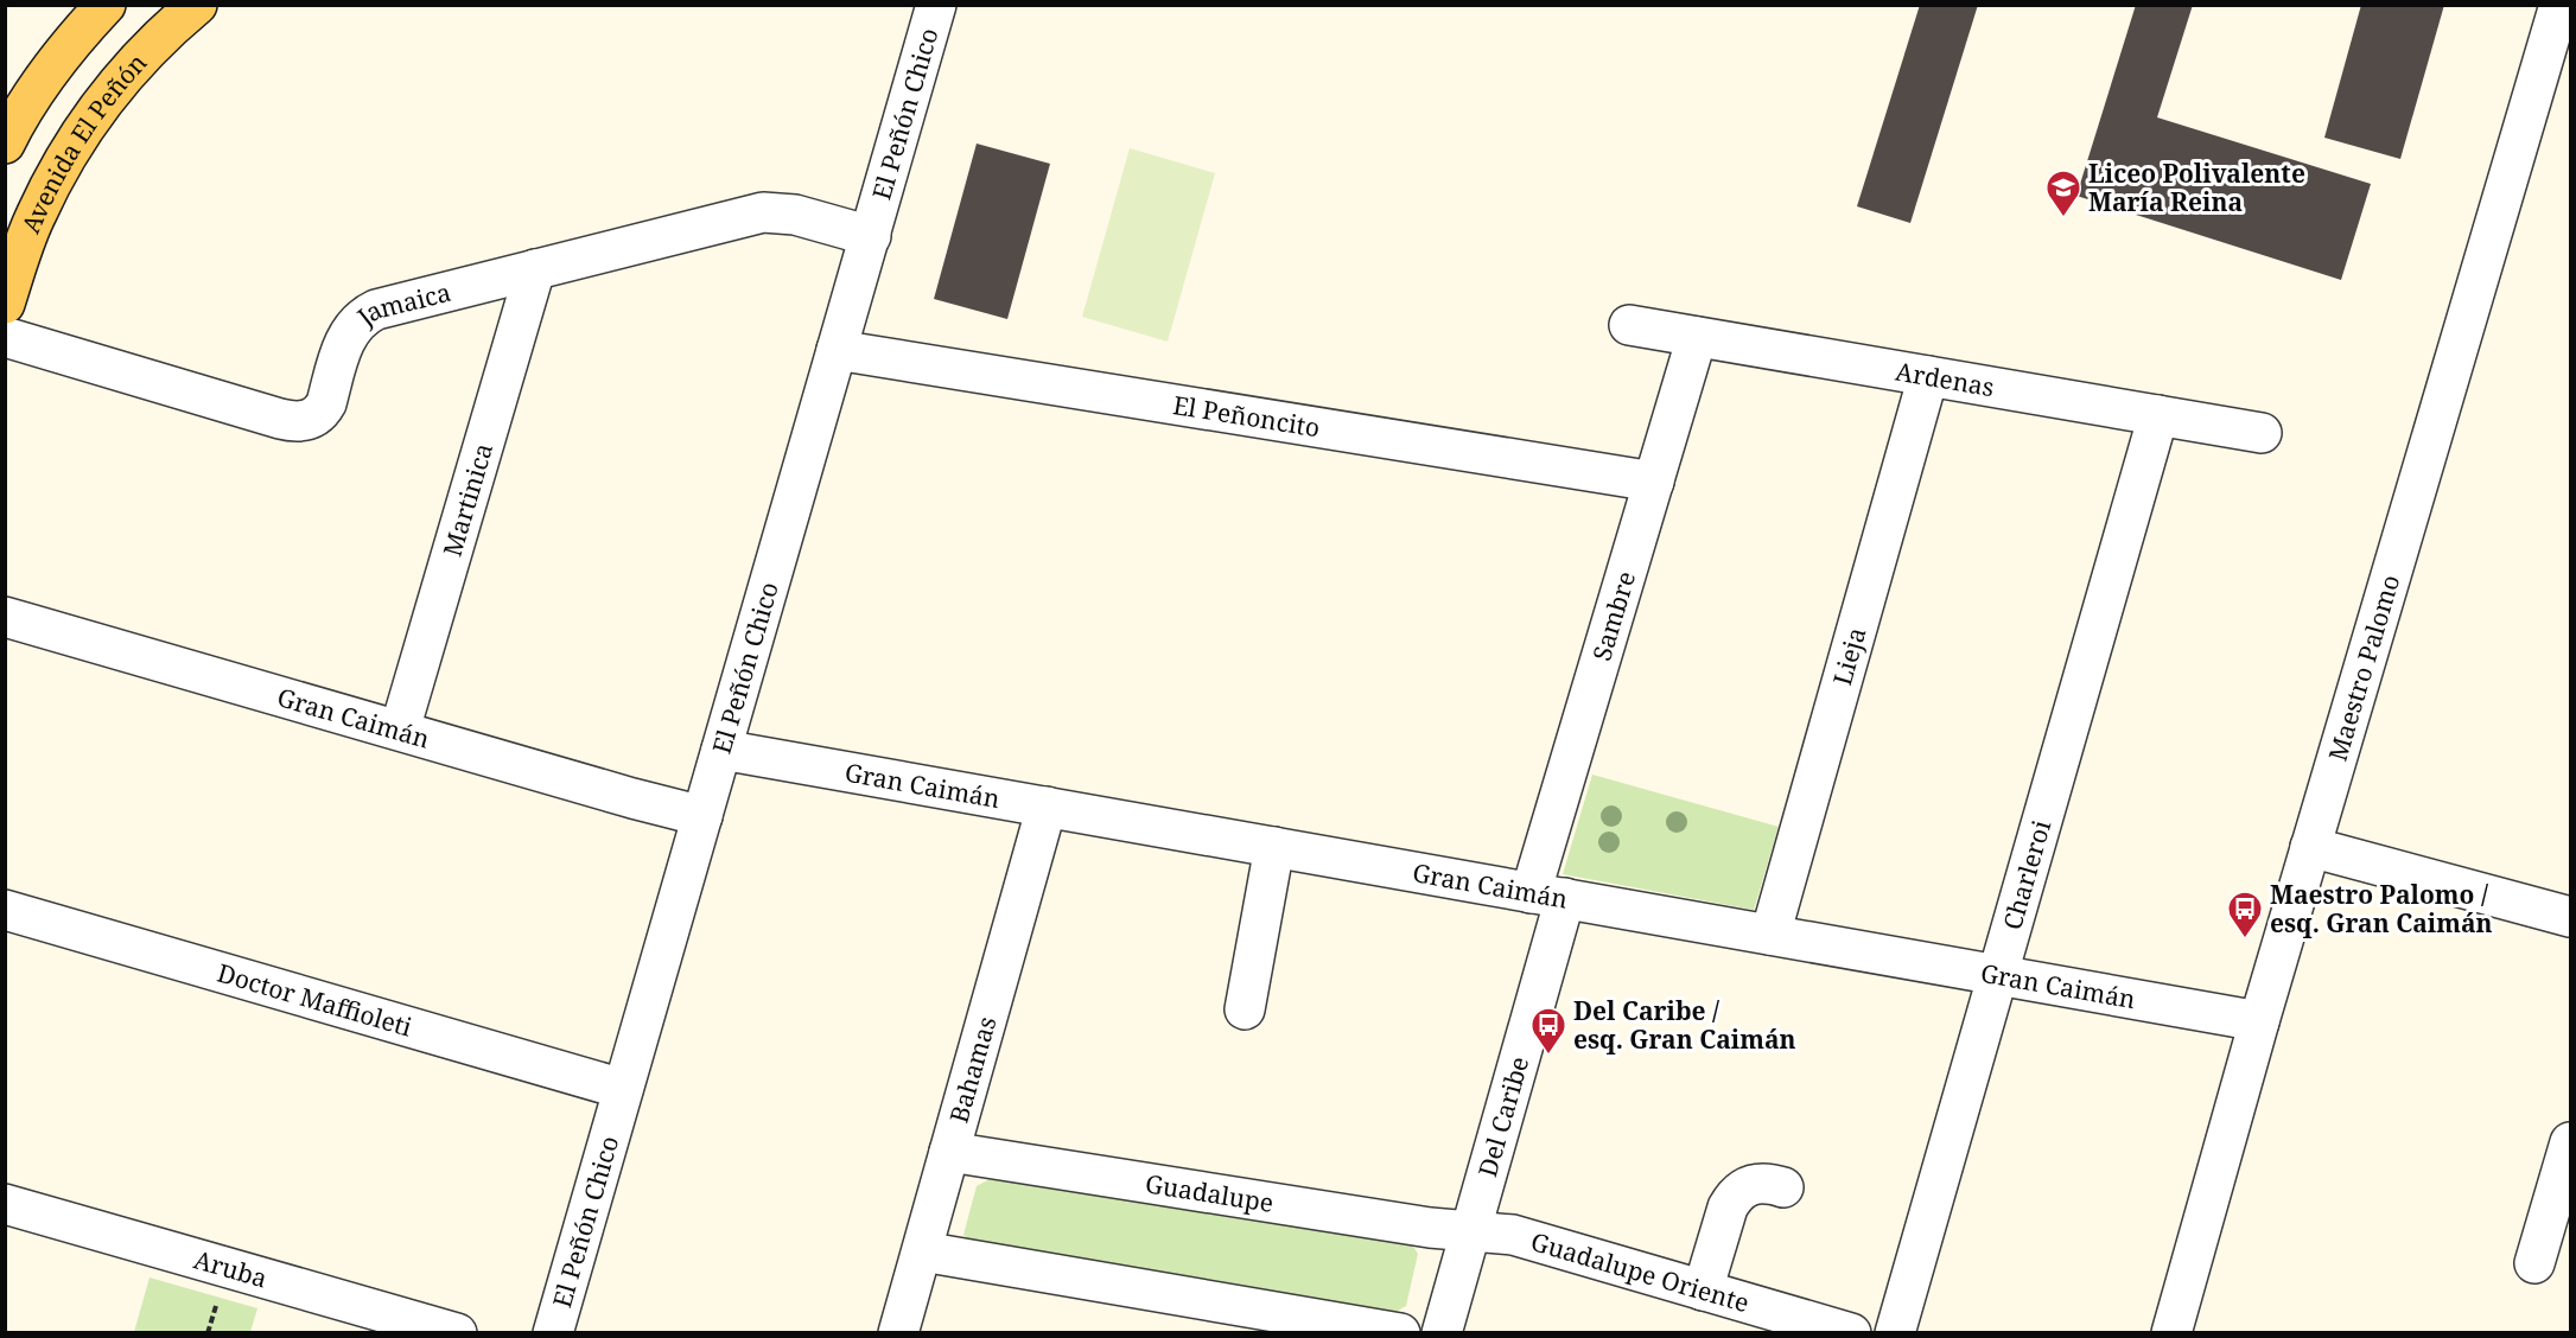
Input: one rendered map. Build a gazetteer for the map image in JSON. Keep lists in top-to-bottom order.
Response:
{
  "streets": {
    "main road": ["Avenida El Peñón"],
    "street": [
      "El Peñón Chico",
      "Jamaica",
      "Ardenas",
      "El Peñoncito",
      "Martinica",
      "Sambre",
      "Lieja",
      "Maestro Palomo",
      "Gran Caimán",
      "Charleroi",
      "Doctor Maffioleti",
      "Bahamas",
      "Del Caribe",
      "Guadalupe",
      "Aruba",
      "Guadalupe Oriente"
    ]
  },
  "crossings": [
    ["El Peñón Chico", "Jamaica"],
    ["El Peñón Chico", "El Peñoncito"],
    ["El Peñón Chico", "Gran Caimán"],
    ["El Peñón Chico", "Doctor Maffioleti"],
    ["Jamaica", "Martinica"],
    ["Ardenas", "Sambre"],
    ["Ardenas", "Lieja"],
    ["Ardenas", "Charleroi"],
    ["El Peñoncito", "Sambre"],
    ["Martinica", "Gran Caimán"],
    ["Sambre", "Gran Caimán"],
    ["Sambre", "Del Caribe"],
    ["Lieja", "Gran Caimán"],
    ["Maestro Palomo", "Gran Caimán"],
    ["Gran Caimán", "Charleroi"],
    ["Gran Caimán", "Bahamas"],
    ["Gran Caimán", "Del Caribe"],
    ["Bahamas", "Guadalupe"],
    ["Del Caribe", "Guadalupe"],
    ["Del Caribe", "Guadalupe Oriente"],
    ["Guadalupe", "Guadalupe Oriente"]
  ],
  "places": {
    "school or university": ["Liceo Polivalente María Reina"],
    "bus stop": ["Maestro Palomo / esq. Gran Caimán", "Del Caribe / esq. Gran Caimán"]
  }
}
